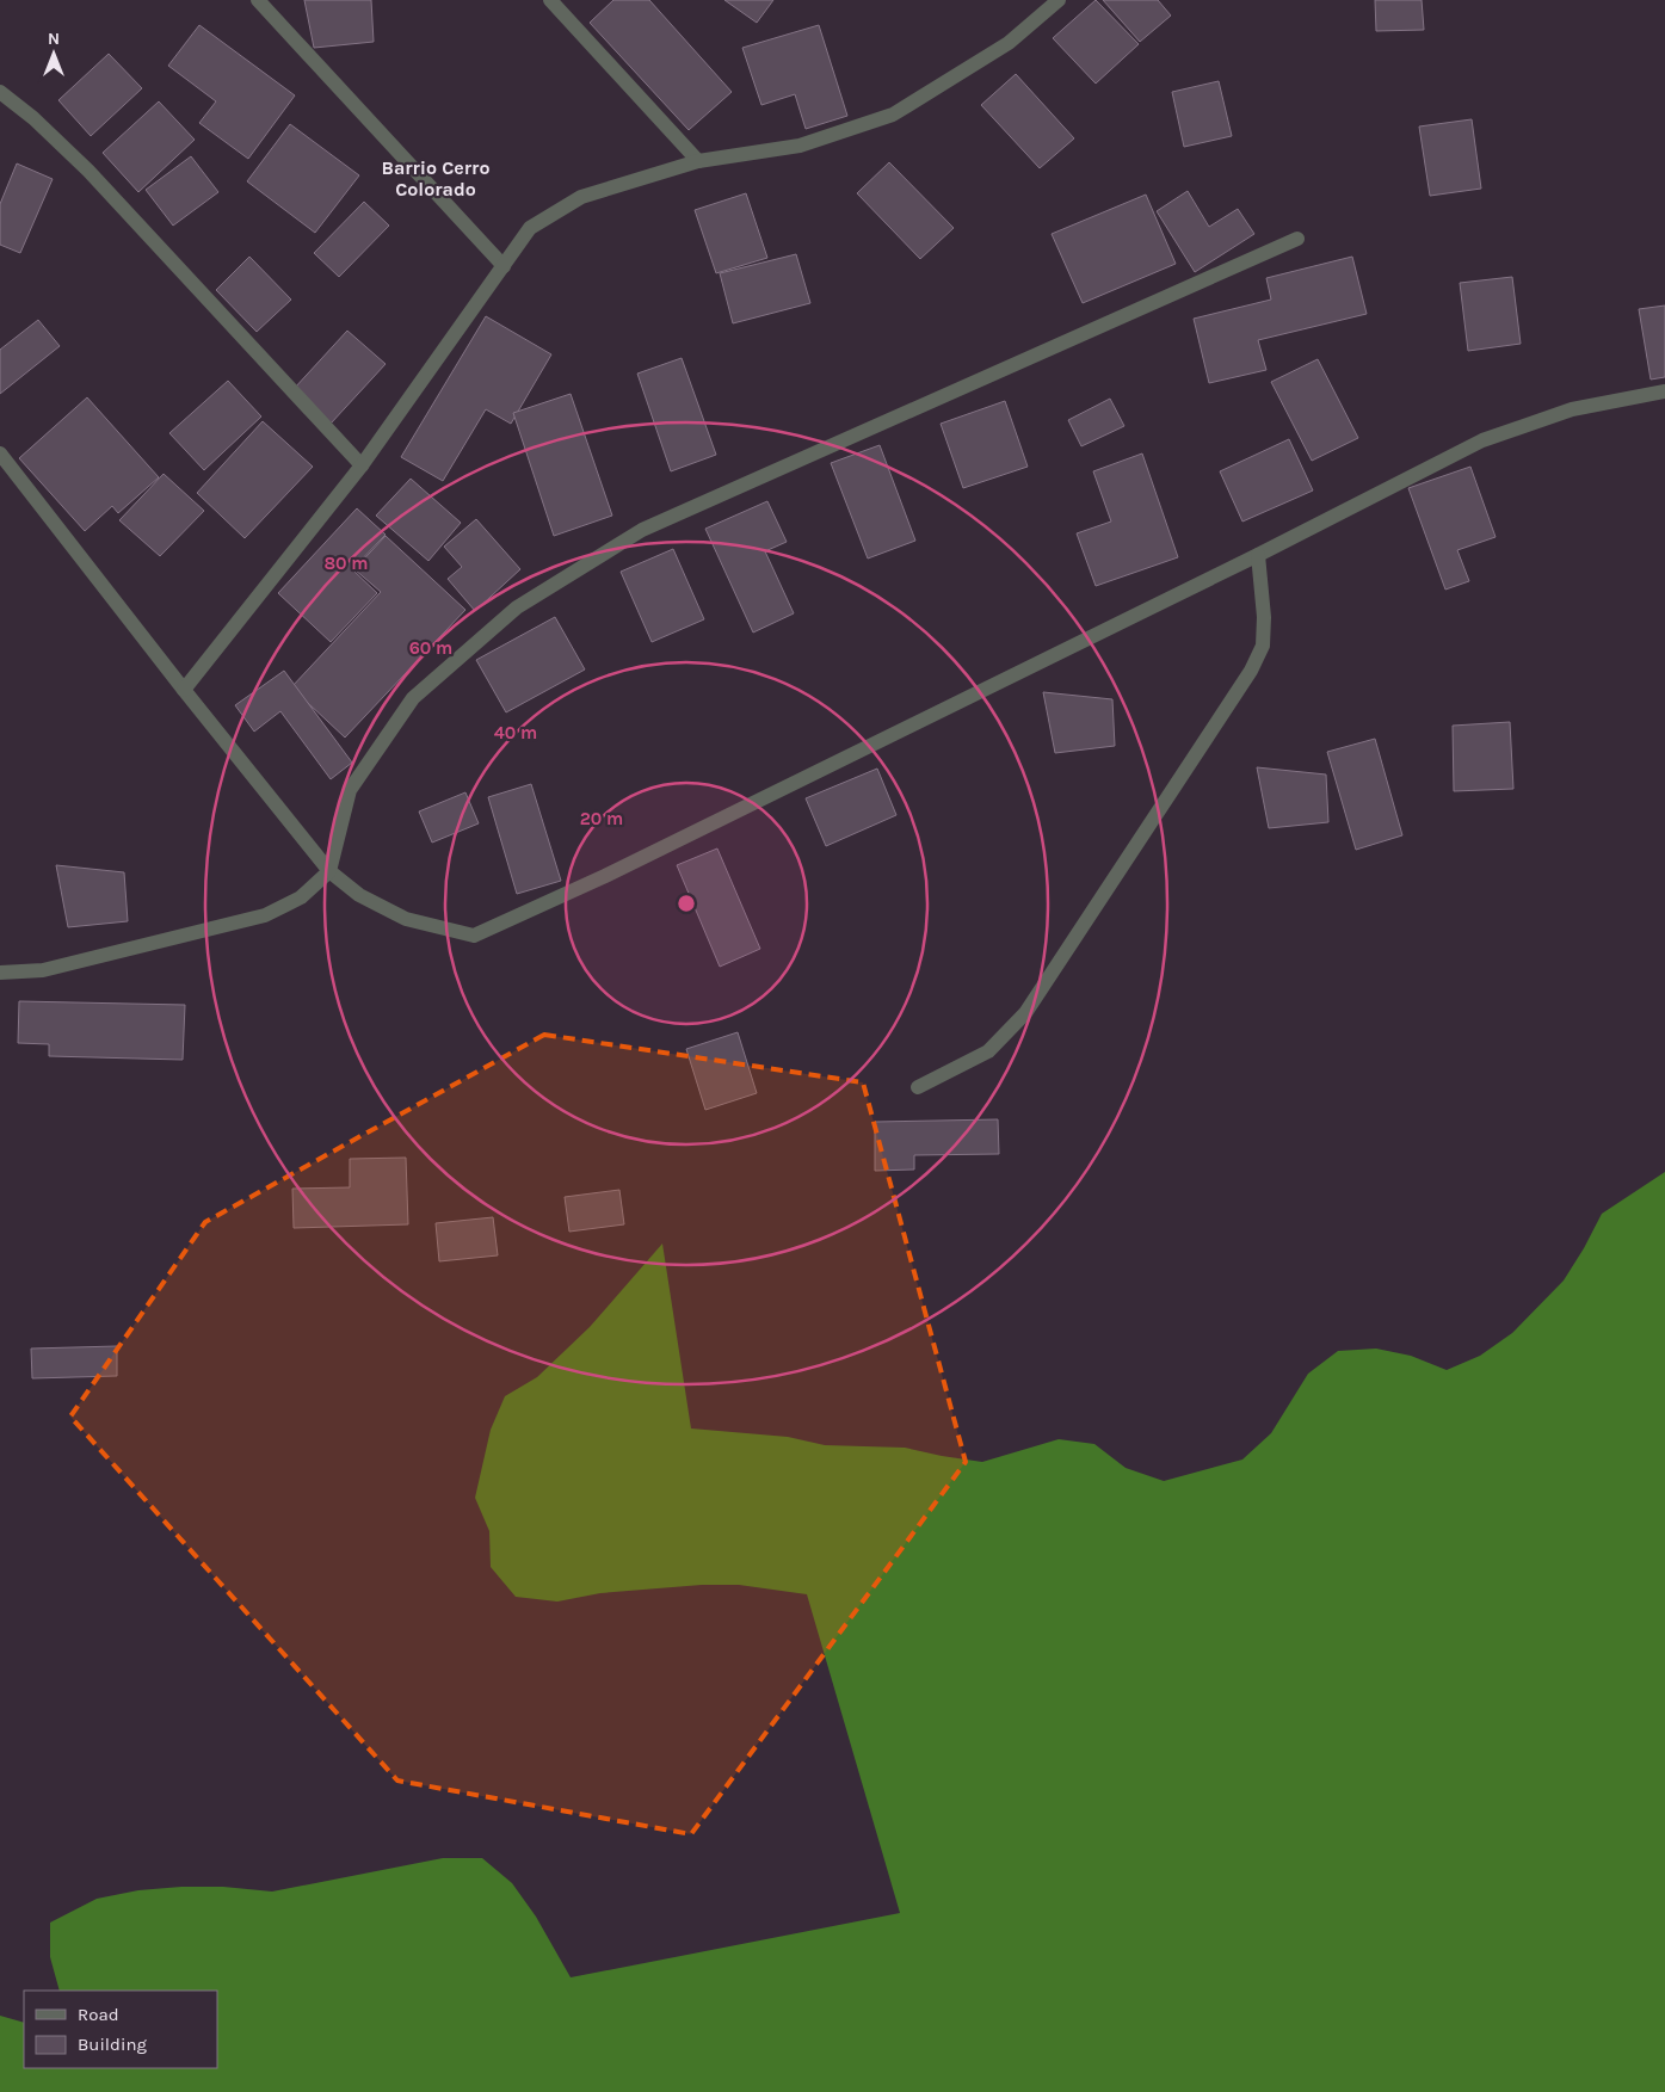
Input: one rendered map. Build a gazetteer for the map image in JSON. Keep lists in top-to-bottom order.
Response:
{
  "districts": ["Barrio Cerro Colorado"],
  "legend": ["Road", "Building"],
  "north": "top",
  "rings": [
    "80 m",
    "60 m",
    "40 m",
    "20 m"
  ]
}
